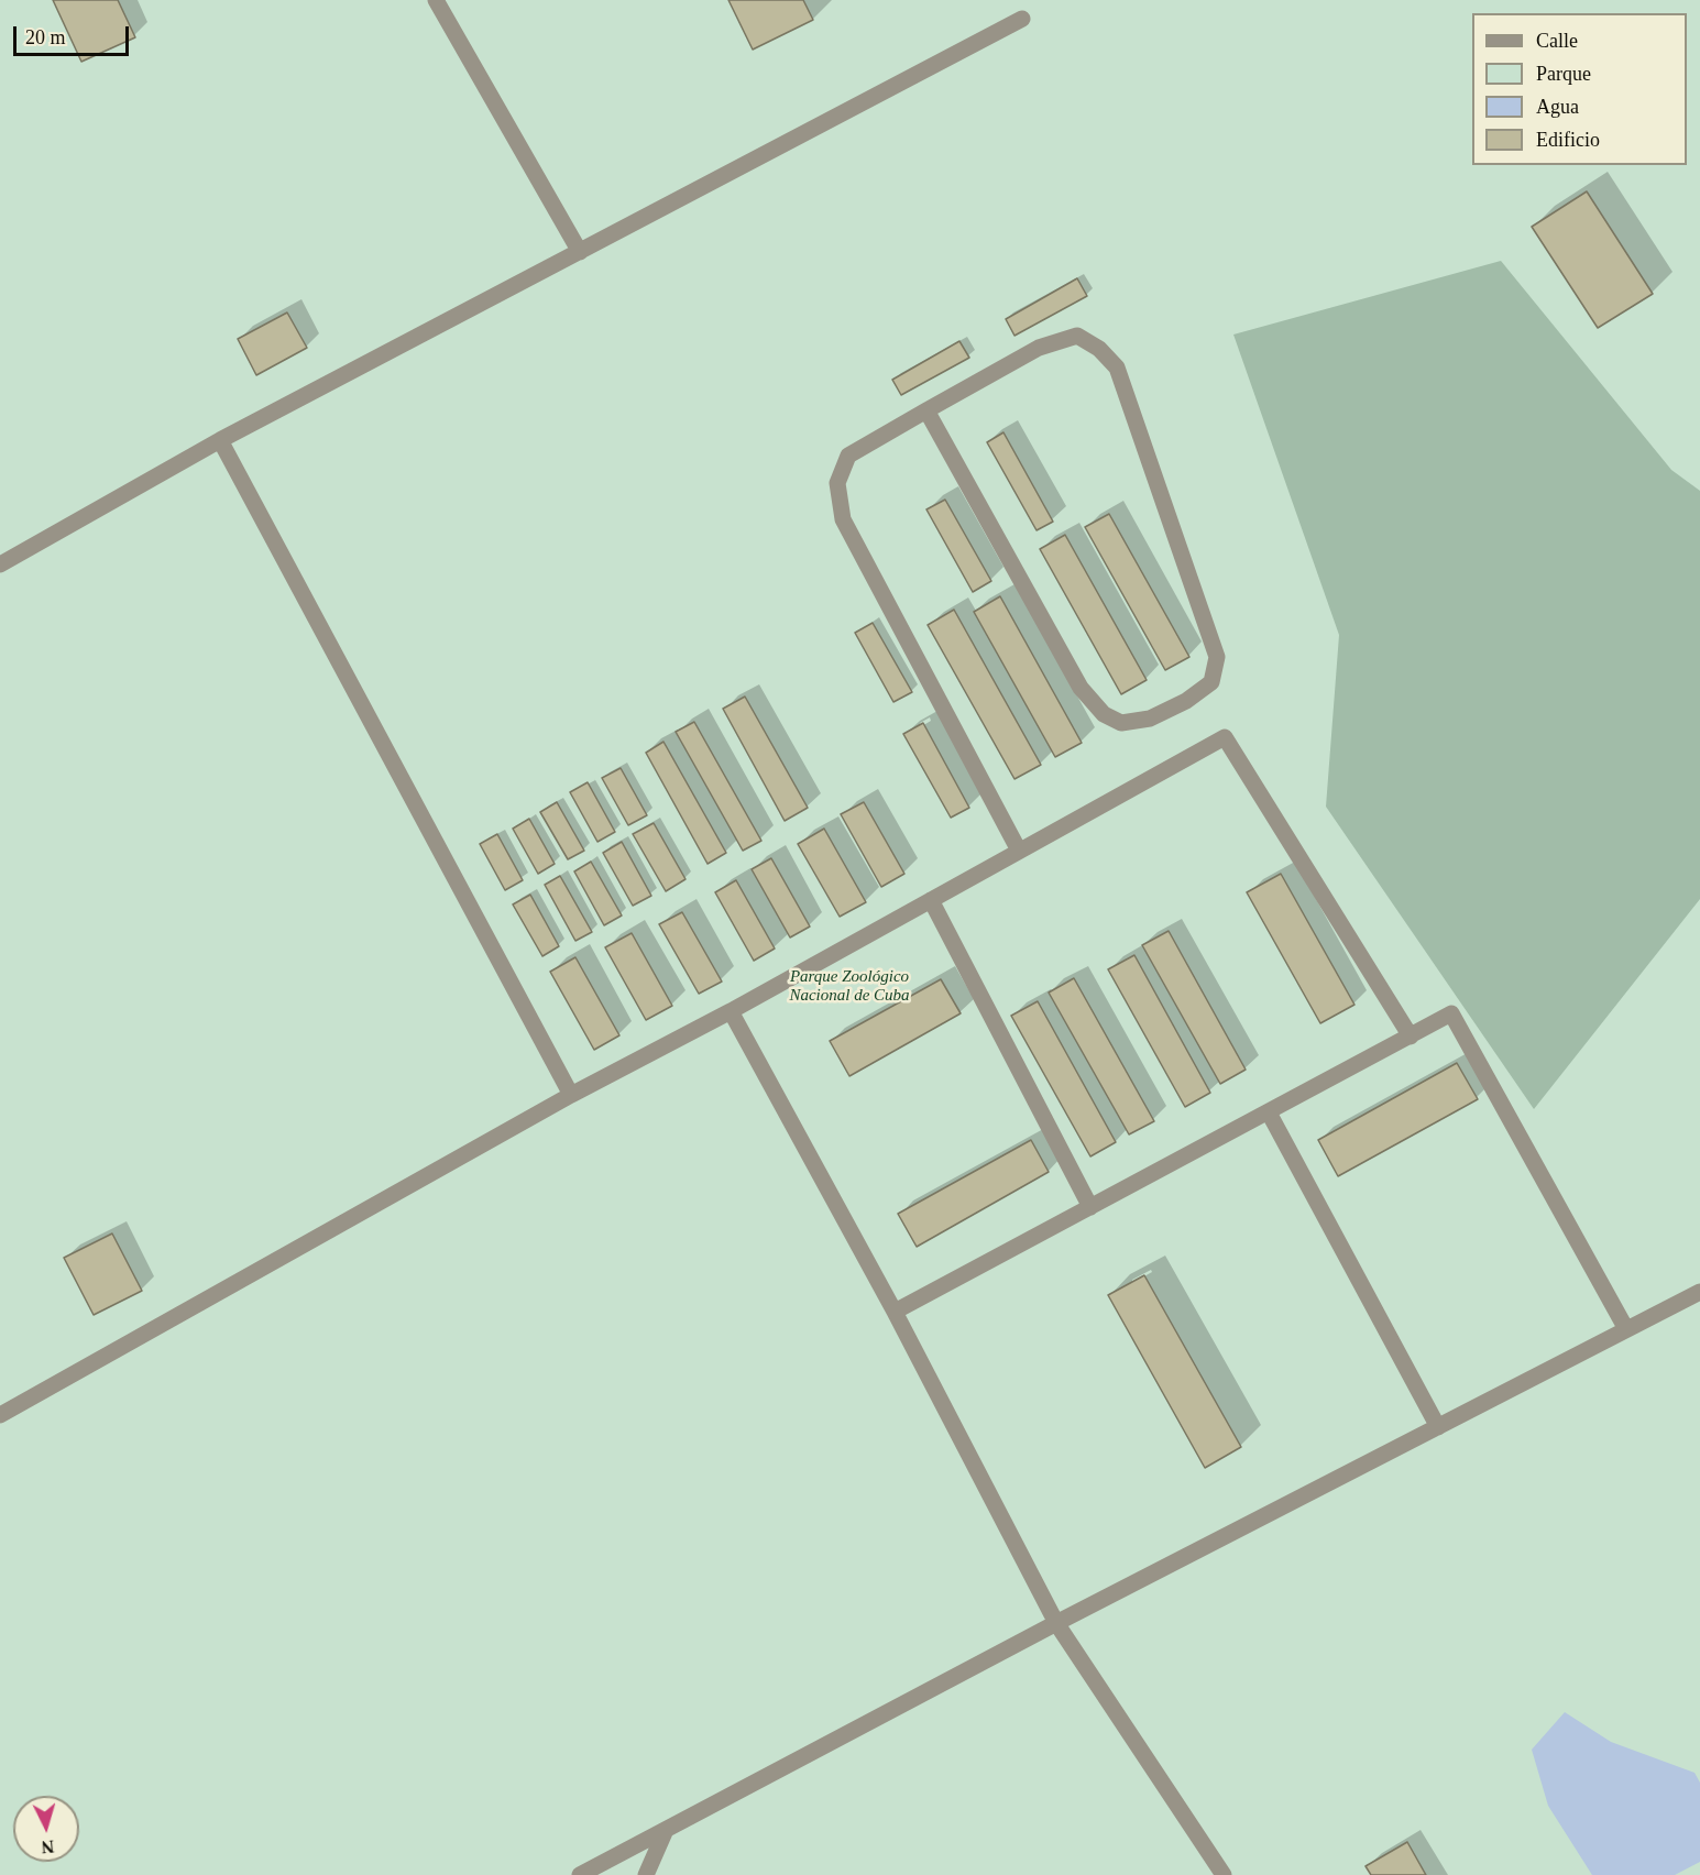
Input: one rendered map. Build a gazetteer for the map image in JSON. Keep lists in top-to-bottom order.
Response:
{
  "parks": ["Parque Zoológico Nacional de Cuba"],
  "legend": [
    "Calle",
    "Parque",
    "Agua",
    "Edificio"
  ],
  "scale_bar": "20 m",
  "north": "bottom"
}
